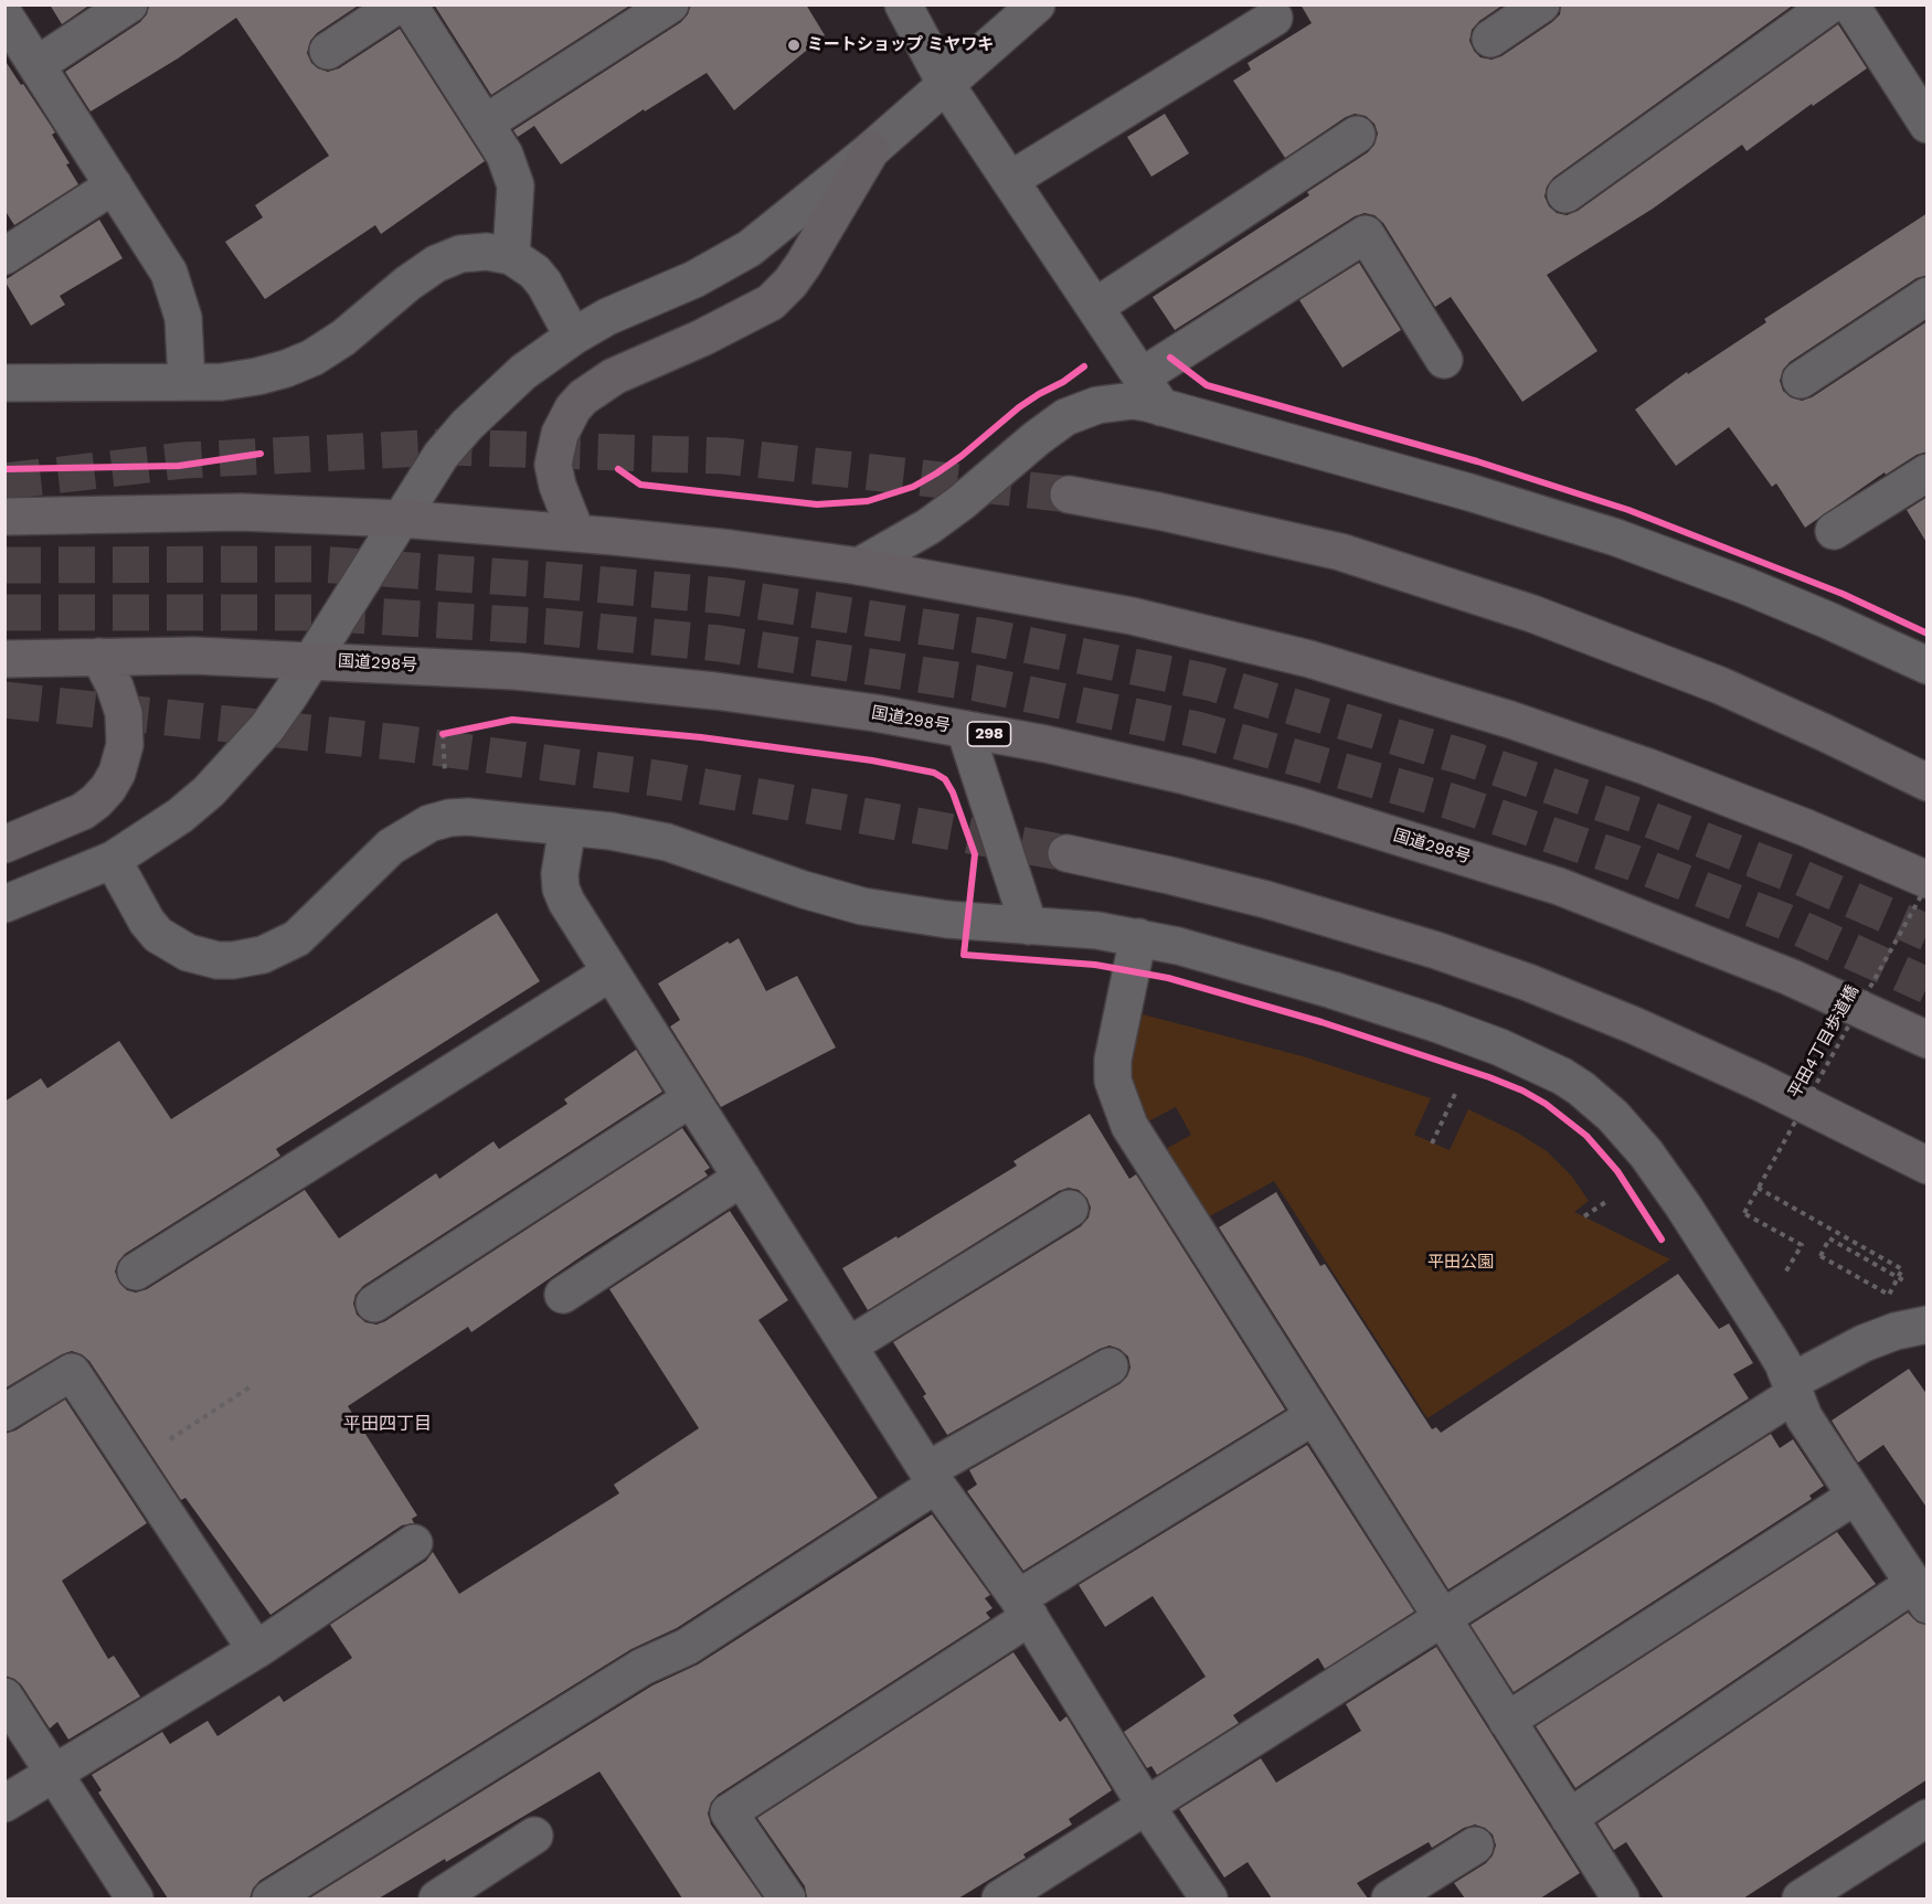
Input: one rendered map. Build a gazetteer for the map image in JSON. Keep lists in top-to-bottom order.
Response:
{
  "streets": {
    "highway": ["国道298号", "298"],
    "path": ["平田4丁目歩道橋"]
  },
  "districts": ["平田四丁目"],
  "parks": ["平田公園"],
  "places": ["ミートショップ ミヤワキ"]
}
